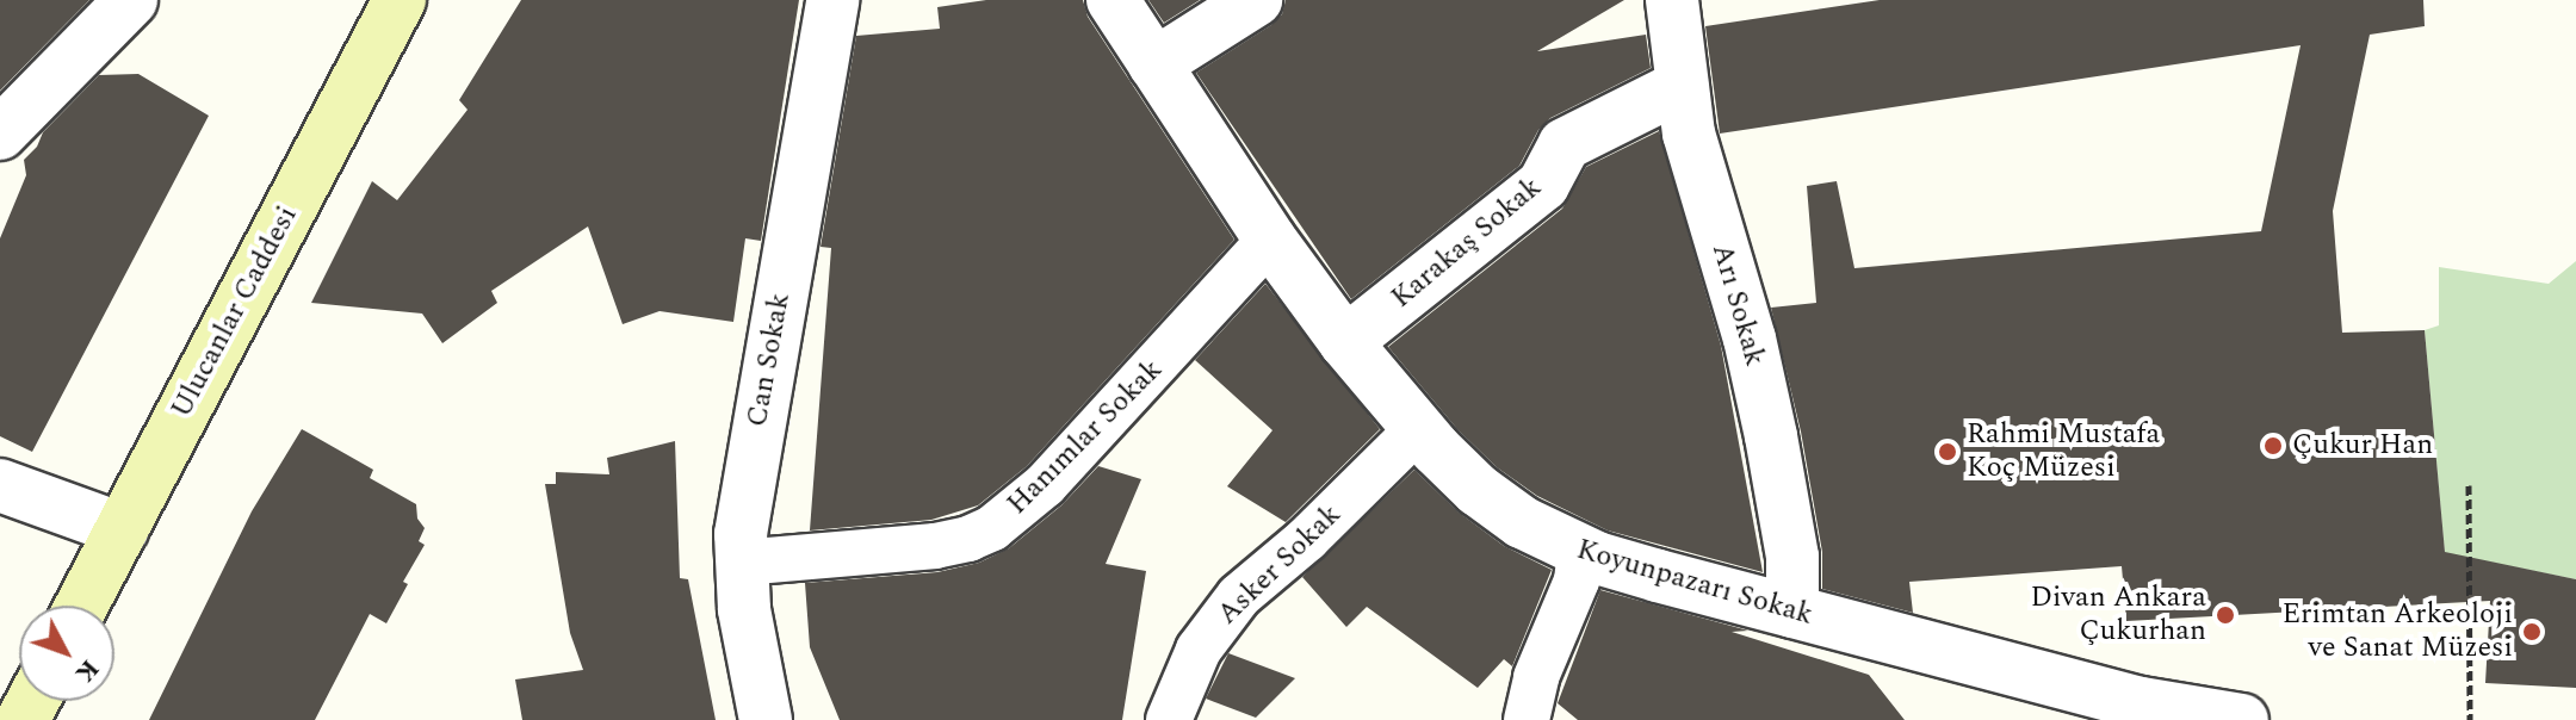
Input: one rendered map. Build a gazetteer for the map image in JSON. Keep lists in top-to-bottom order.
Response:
{
  "streets": {
    "main road": ["Ulucanlar Caddesi"],
    "street": [
      "Karakaş Sokak",
      "Arı Sokak",
      "Can Sokak",
      "Hanımlar Sokak",
      "Asker Sokak",
      "Koyunpazarı Sokak"
    ]
  },
  "crossings": [
    ["Karakaş Sokak", "Arı Sokak"],
    ["Karakaş Sokak", "Koyunpazarı Sokak"],
    ["Arı Sokak", "Koyunpazarı Sokak"],
    ["Can Sokak", "Hanımlar Sokak"],
    ["Hanımlar Sokak", "Koyunpazarı Sokak"],
    ["Asker Sokak", "Koyunpazarı Sokak"]
  ],
  "places": [
    "Çukur Han",
    "Rahmi Mustafa Koç Müzesi",
    "Divan Ankara Çukurhan",
    "Erimtan Arkeoloji ve Sanat Müzesi"
  ],
  "north": "bottom right"
}
